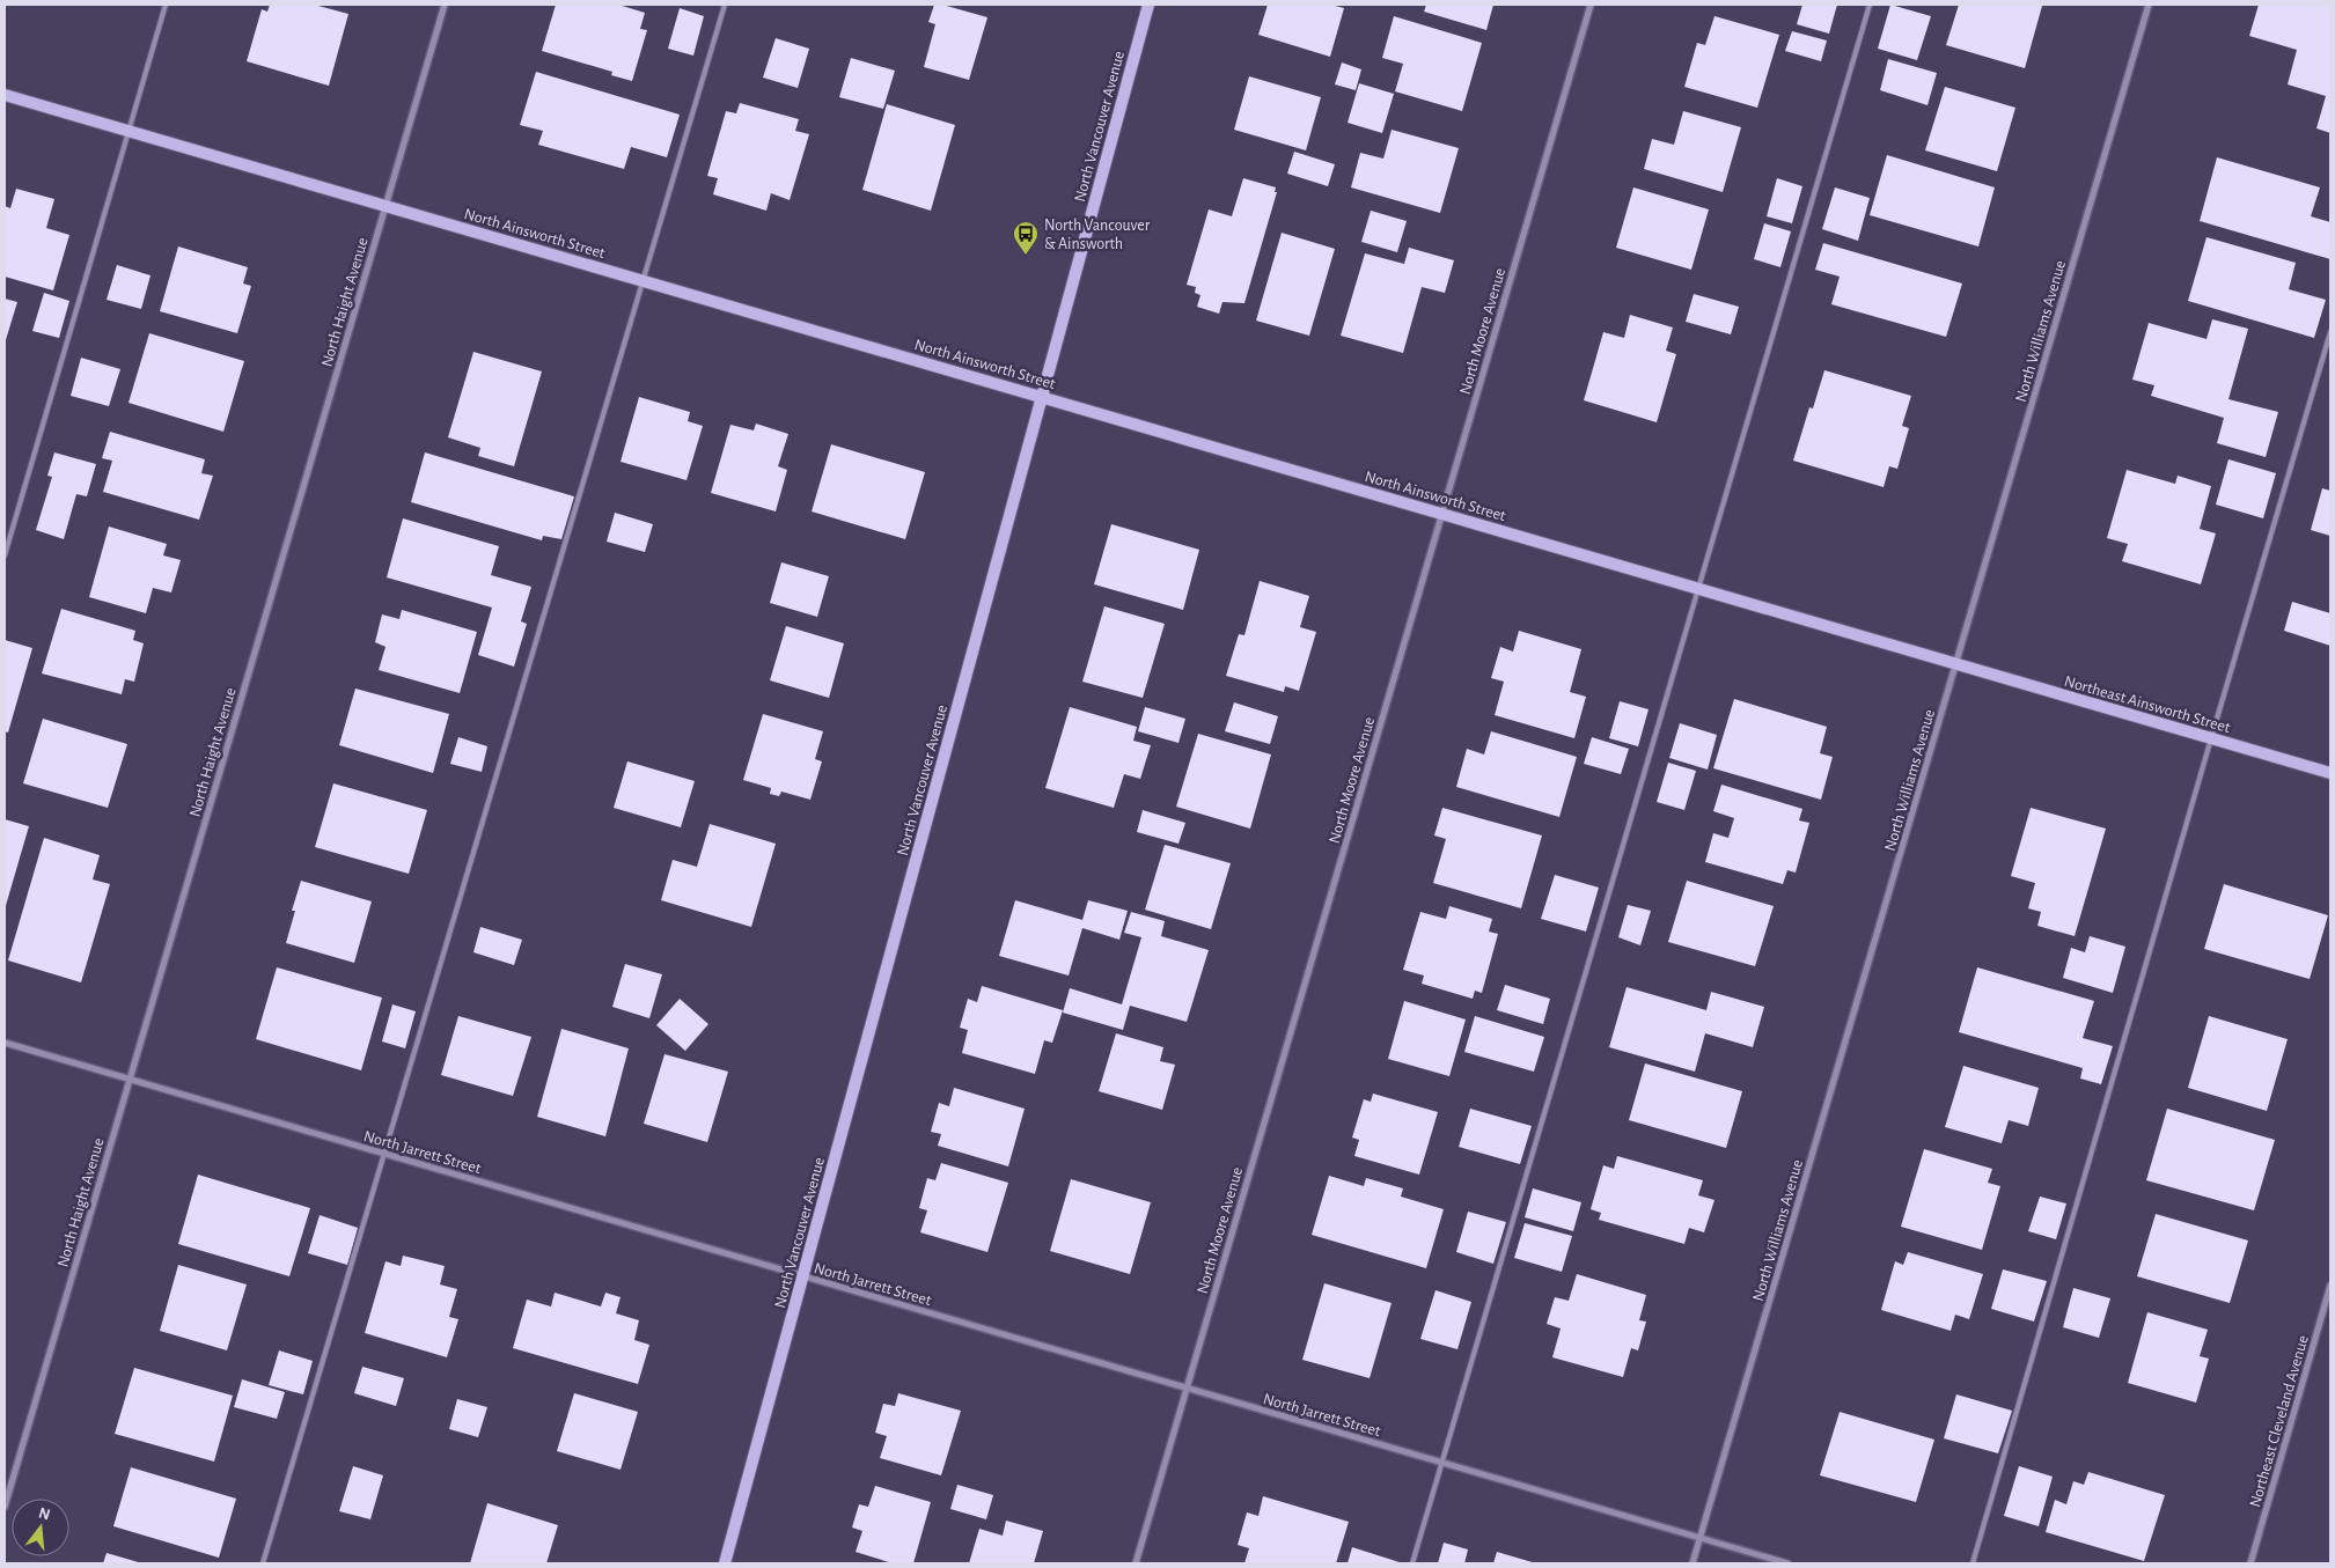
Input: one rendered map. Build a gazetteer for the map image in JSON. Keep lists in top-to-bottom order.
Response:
{
  "streets": {
    "street": [
      "North Vancouver Avenue",
      "North Ainsworth Street",
      "North Haight Avenue",
      "North Moore Avenue",
      "North Williams Avenue",
      "Northeast Ainsworth Street",
      "North Jarrett Street",
      "Northeast Cleveland Avenue"
    ]
  },
  "crossings": [
    ["North Vancouver Avenue", "North Ainsworth Street"],
    ["North Vancouver Avenue", "North Jarrett Street"],
    ["North Ainsworth Street", "North Haight Avenue"],
    ["North Ainsworth Street", "North Moore Avenue"],
    ["North Ainsworth Street", "North Williams Avenue"],
    ["North Ainsworth Street", "Northeast Ainsworth Street"],
    ["North Haight Avenue", "North Jarrett Street"],
    ["North Moore Avenue", "North Jarrett Street"],
    ["North Williams Avenue", "Northeast Ainsworth Street"],
    ["North Williams Avenue", "North Jarrett Street"]
  ],
  "places": {
    "bus stop": ["North Vancouver & Ainsworth"]
  },
  "north": "top"
}
